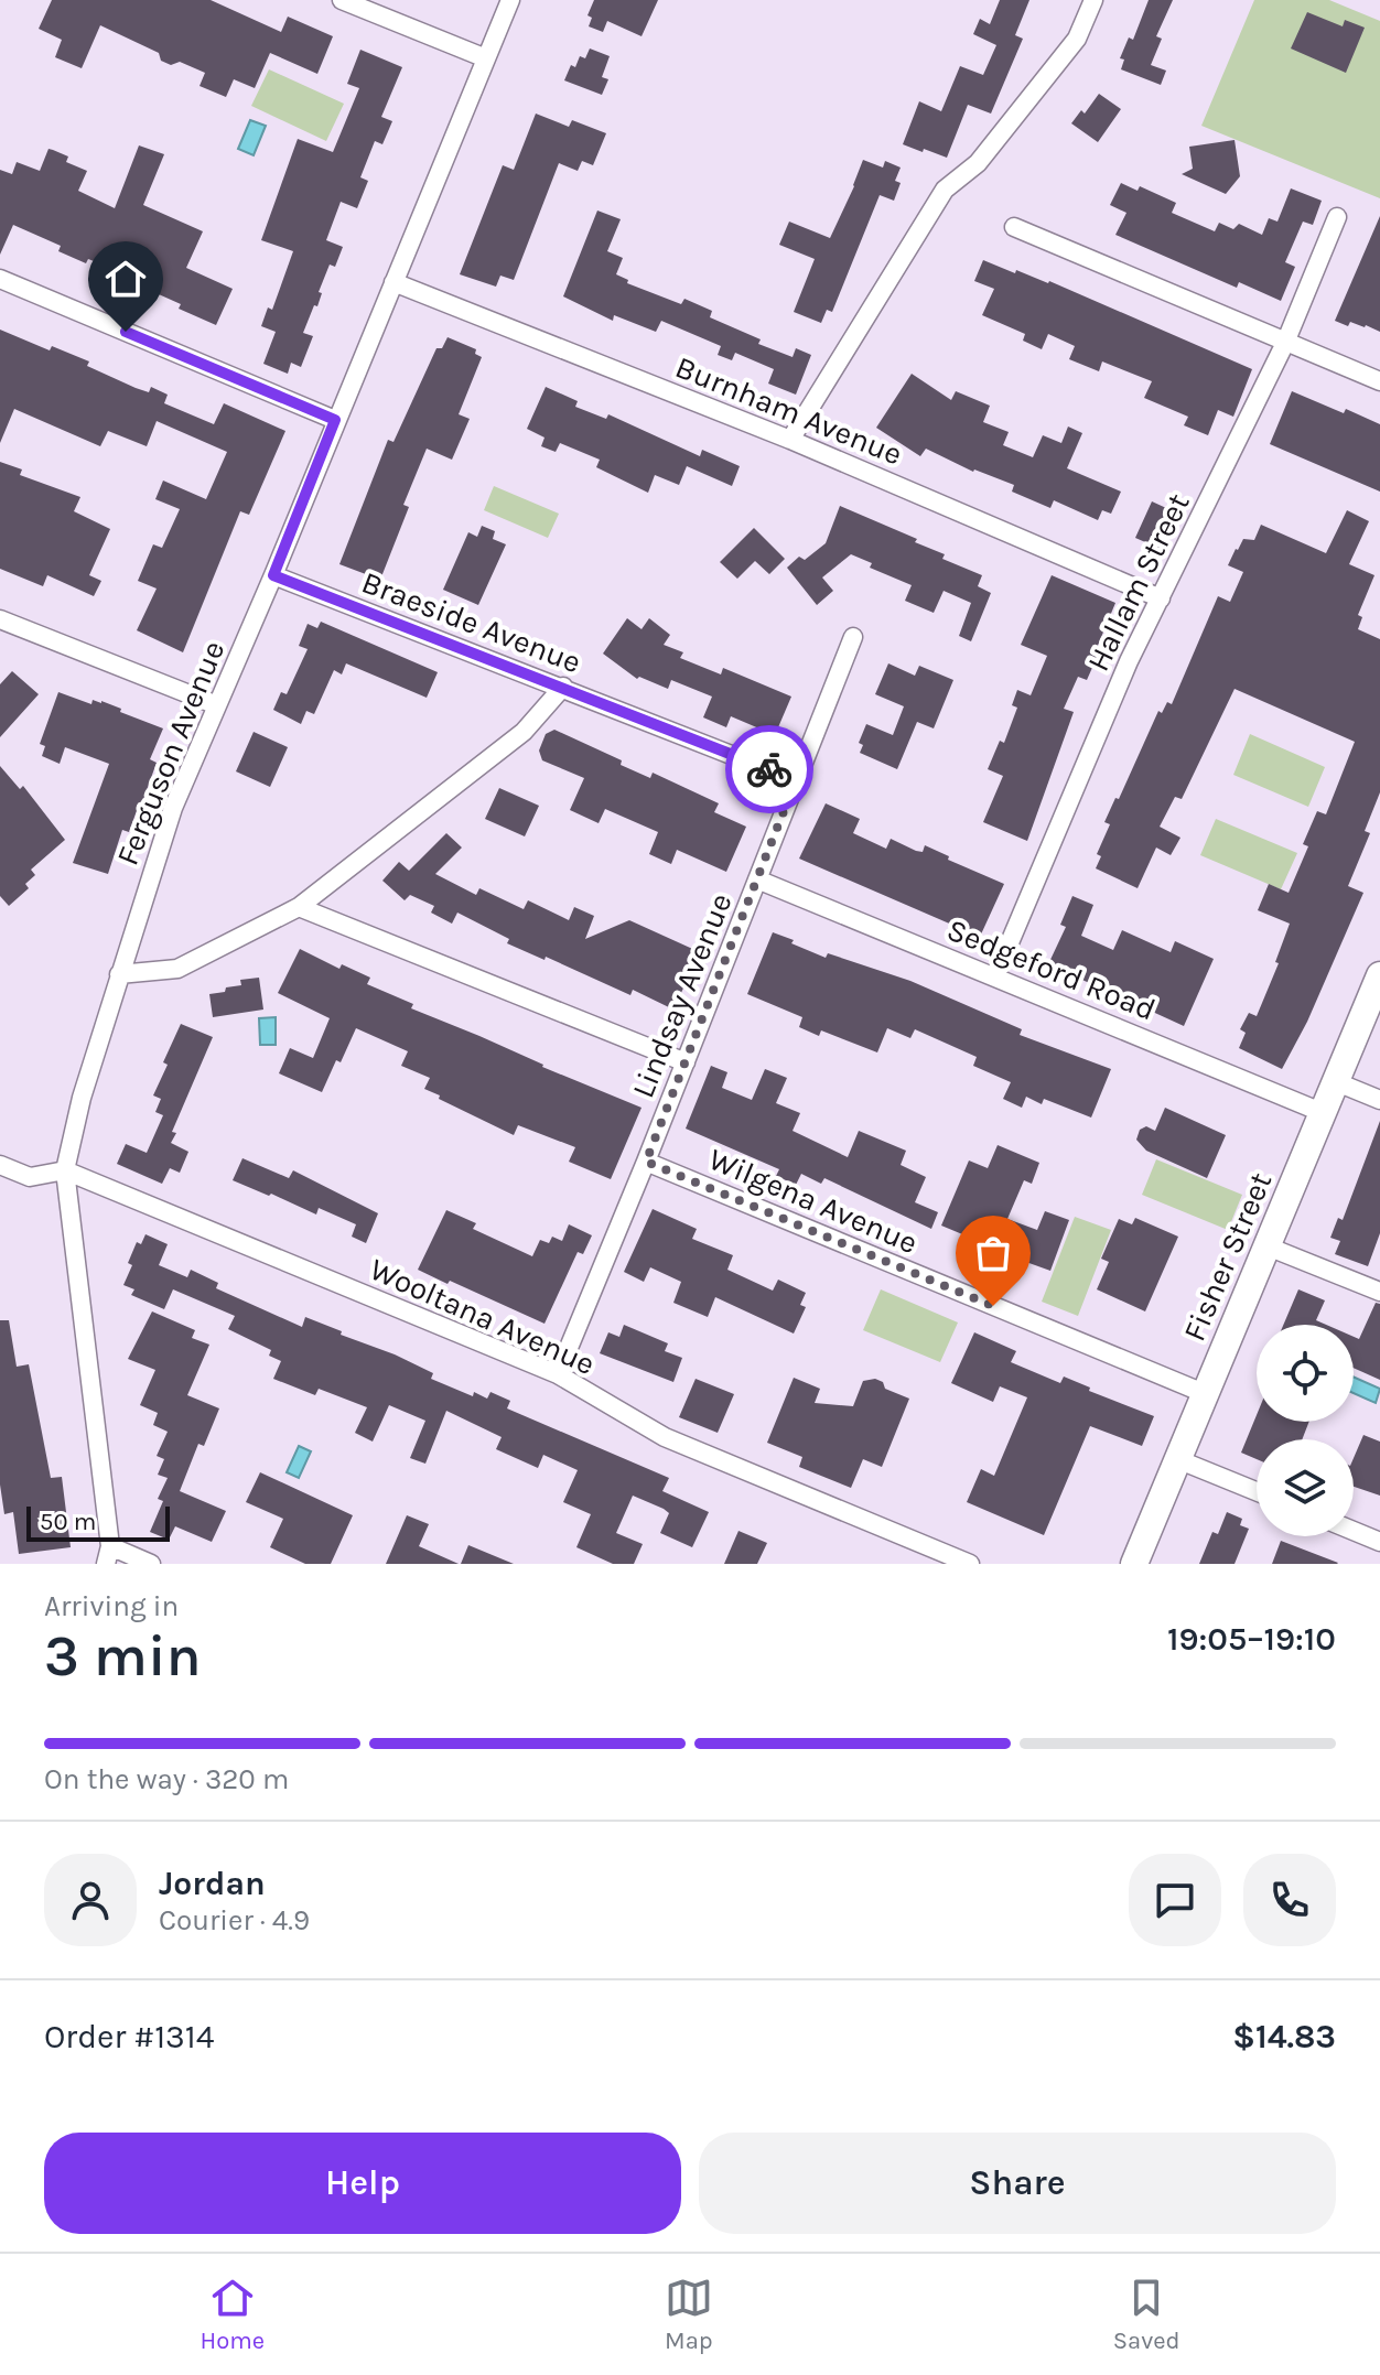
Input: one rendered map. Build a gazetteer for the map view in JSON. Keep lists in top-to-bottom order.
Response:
{
  "streets": {
    "street": [
      "Burnham Avenue",
      "Hallam Street",
      "Braeside Avenue",
      "Ferguson Avenue",
      "Sedgeford Road",
      "Lindsay Avenue",
      "Wilgena Avenue",
      "Fisher Street",
      "Wooltana Avenue"
    ]
  },
  "crossings": [
    ["Burnham Avenue", "Hallam Street"],
    ["Burnham Avenue", "Ferguson Avenue"],
    ["Hallam Street", "Sedgeford Road"],
    ["Braeside Avenue", "Ferguson Avenue"],
    ["Braeside Avenue", "Lindsay Avenue"],
    ["Ferguson Avenue", "Wooltana Avenue"],
    ["Sedgeford Road", "Lindsay Avenue"],
    ["Sedgeford Road", "Fisher Street"],
    ["Lindsay Avenue", "Wilgena Avenue"],
    ["Lindsay Avenue", "Wooltana Avenue"],
    ["Wilgena Avenue", "Fisher Street"]
  ],
  "scale_bar": "50 m",
  "page": {
    "scale": "50 m",
    "heading": ["3 min", "Arriving in", "19:05–19:10"],
    "panel": [
      "Jordan",
      "Courier · 4.9",
      "Order #1314",
      "$14.83"
    ],
    "bar": "On the way · 320 m",
    "buttons": ["Help", "Share"],
    "tabs": ["Home", "Map", "Saved"]
  }
}
